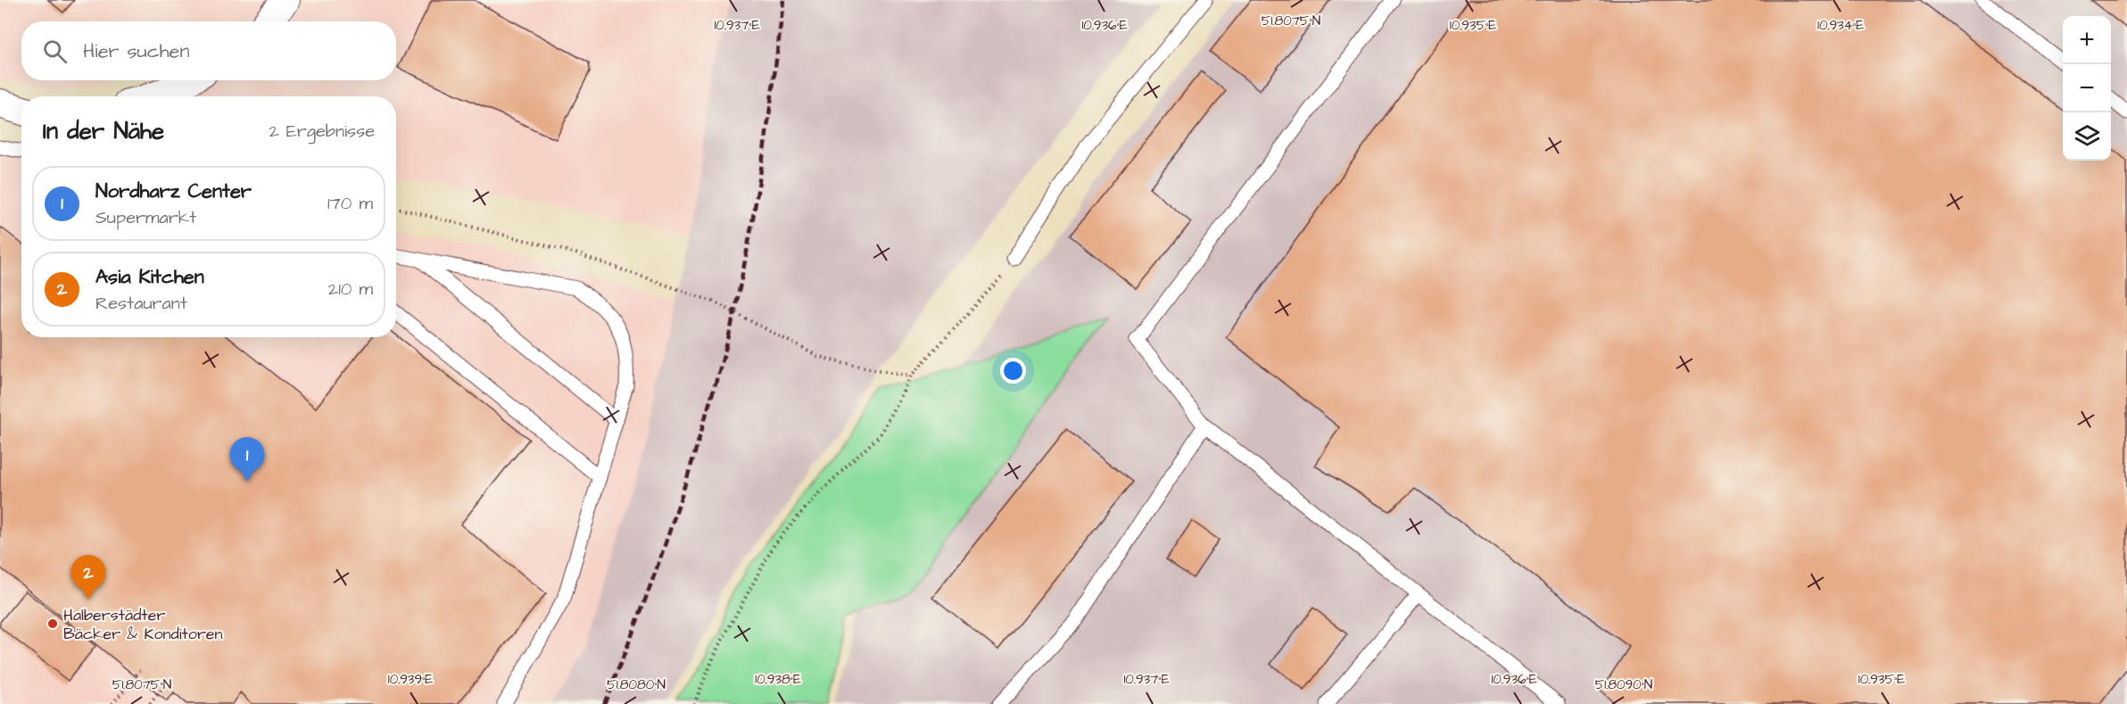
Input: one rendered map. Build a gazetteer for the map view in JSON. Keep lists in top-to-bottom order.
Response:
{
  "places": ["Halberstädter Bäcker & Konditoren"],
  "page": {
    "map_buttons": ["+", "−"],
    "search": "Hier suchen",
    "heading": ["In der Nähe", "2 Ergebnisse"],
    "list": [
      {
        "mark": "1",
        "name": "Nordharz Center",
        "note": "Supermarkt",
        "value": "170 m"
      },
      {
        "mark": "2",
        "name": "Asia Kitchen",
        "note": "Restaurant",
        "value": "210 m"
      }
    ],
    "pins": ["1", "2"]
  },
  "coordinates": [
    "51.8075°N",
    "10.937°E",
    "10.936°E",
    "10.935°E",
    "10.934°E",
    "10.939°E",
    "10.938°E",
    "51.8080°N",
    "51.8090°N"
  ]
}
